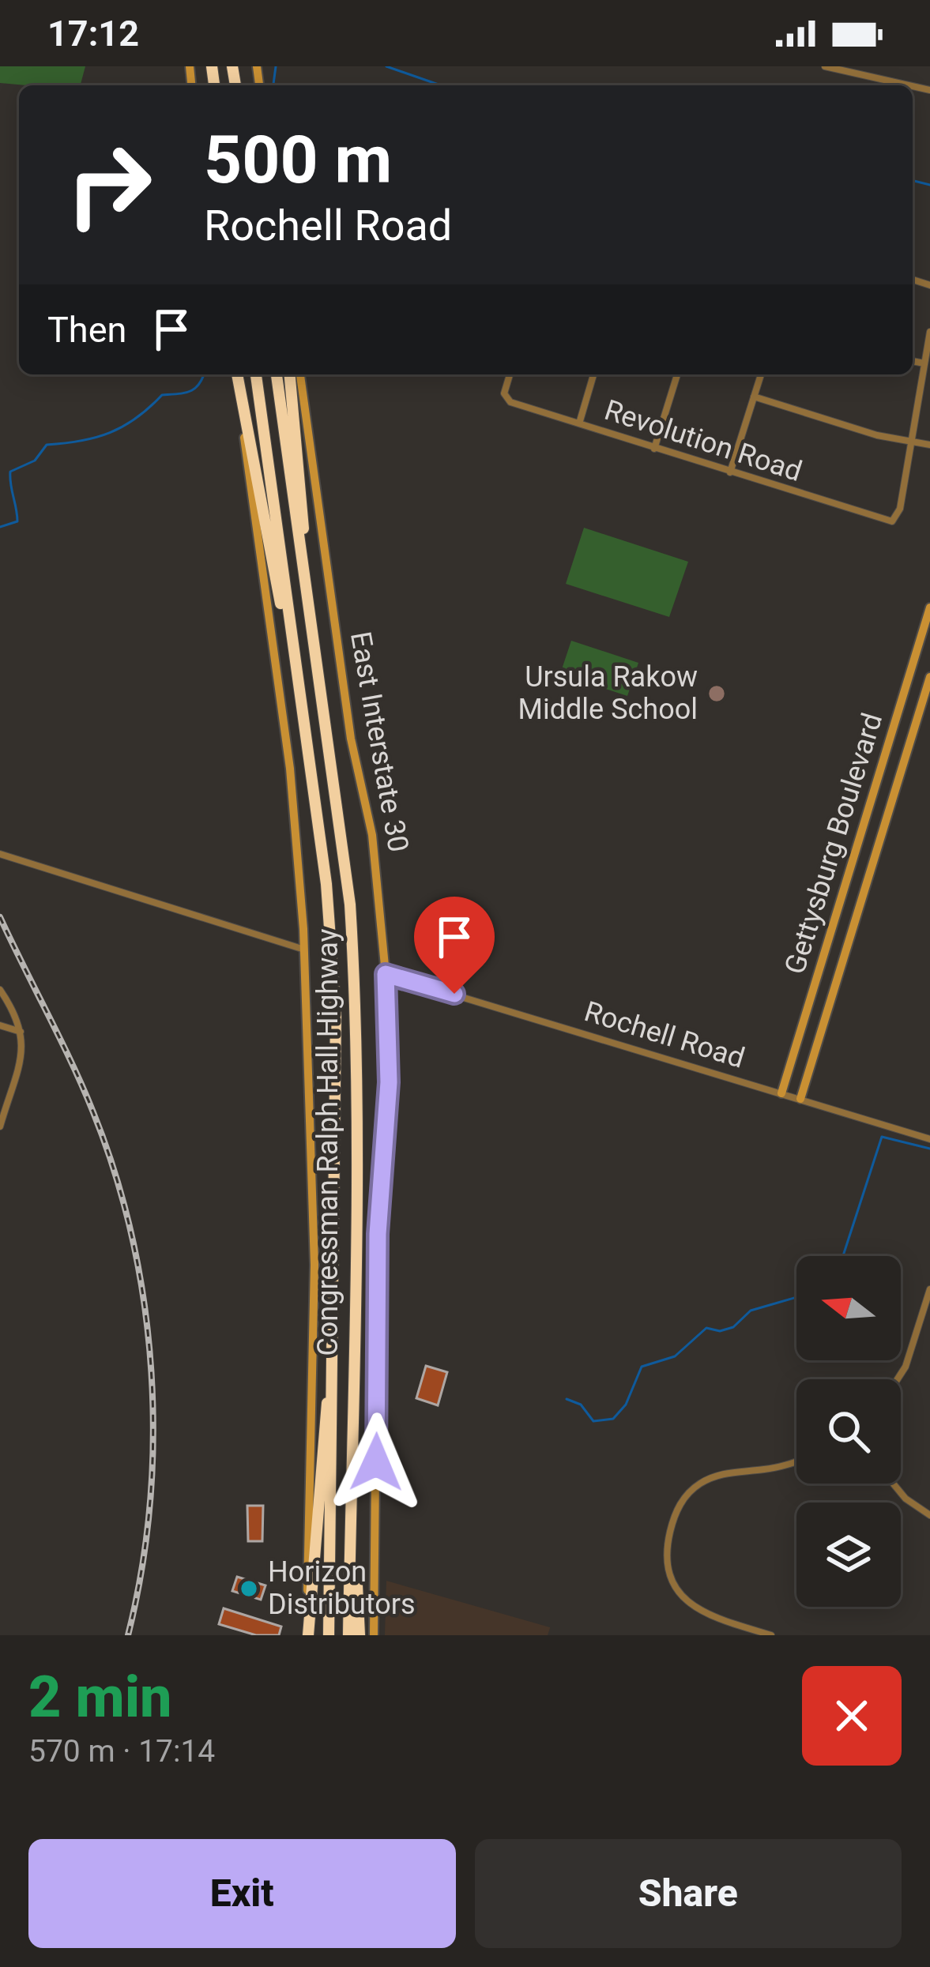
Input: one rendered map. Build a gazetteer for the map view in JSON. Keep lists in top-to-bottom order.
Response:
{
  "streets": {
    "highway": ["Congressman Ralph Hall Highway"],
    "main road": ["East Interstate 30", "Gettysburg Boulevard"],
    "street": ["Revolution Road", "Rochell Road"]
  },
  "crossings": [
    ["East Interstate 30", "Rochell Road"],
    ["Gettysburg Boulevard", "Rochell Road"]
  ],
  "places": ["Ursula Rakow Middle School", "Horizon Distributors"],
  "north": "left",
  "page": {
    "status": "17:12",
    "turn": ["500 m", "Rochell Road"],
    "then": "Then",
    "heading": ["2 min", "570 m · 17:14"],
    "buttons": ["Exit", "Share"]
  }
}
